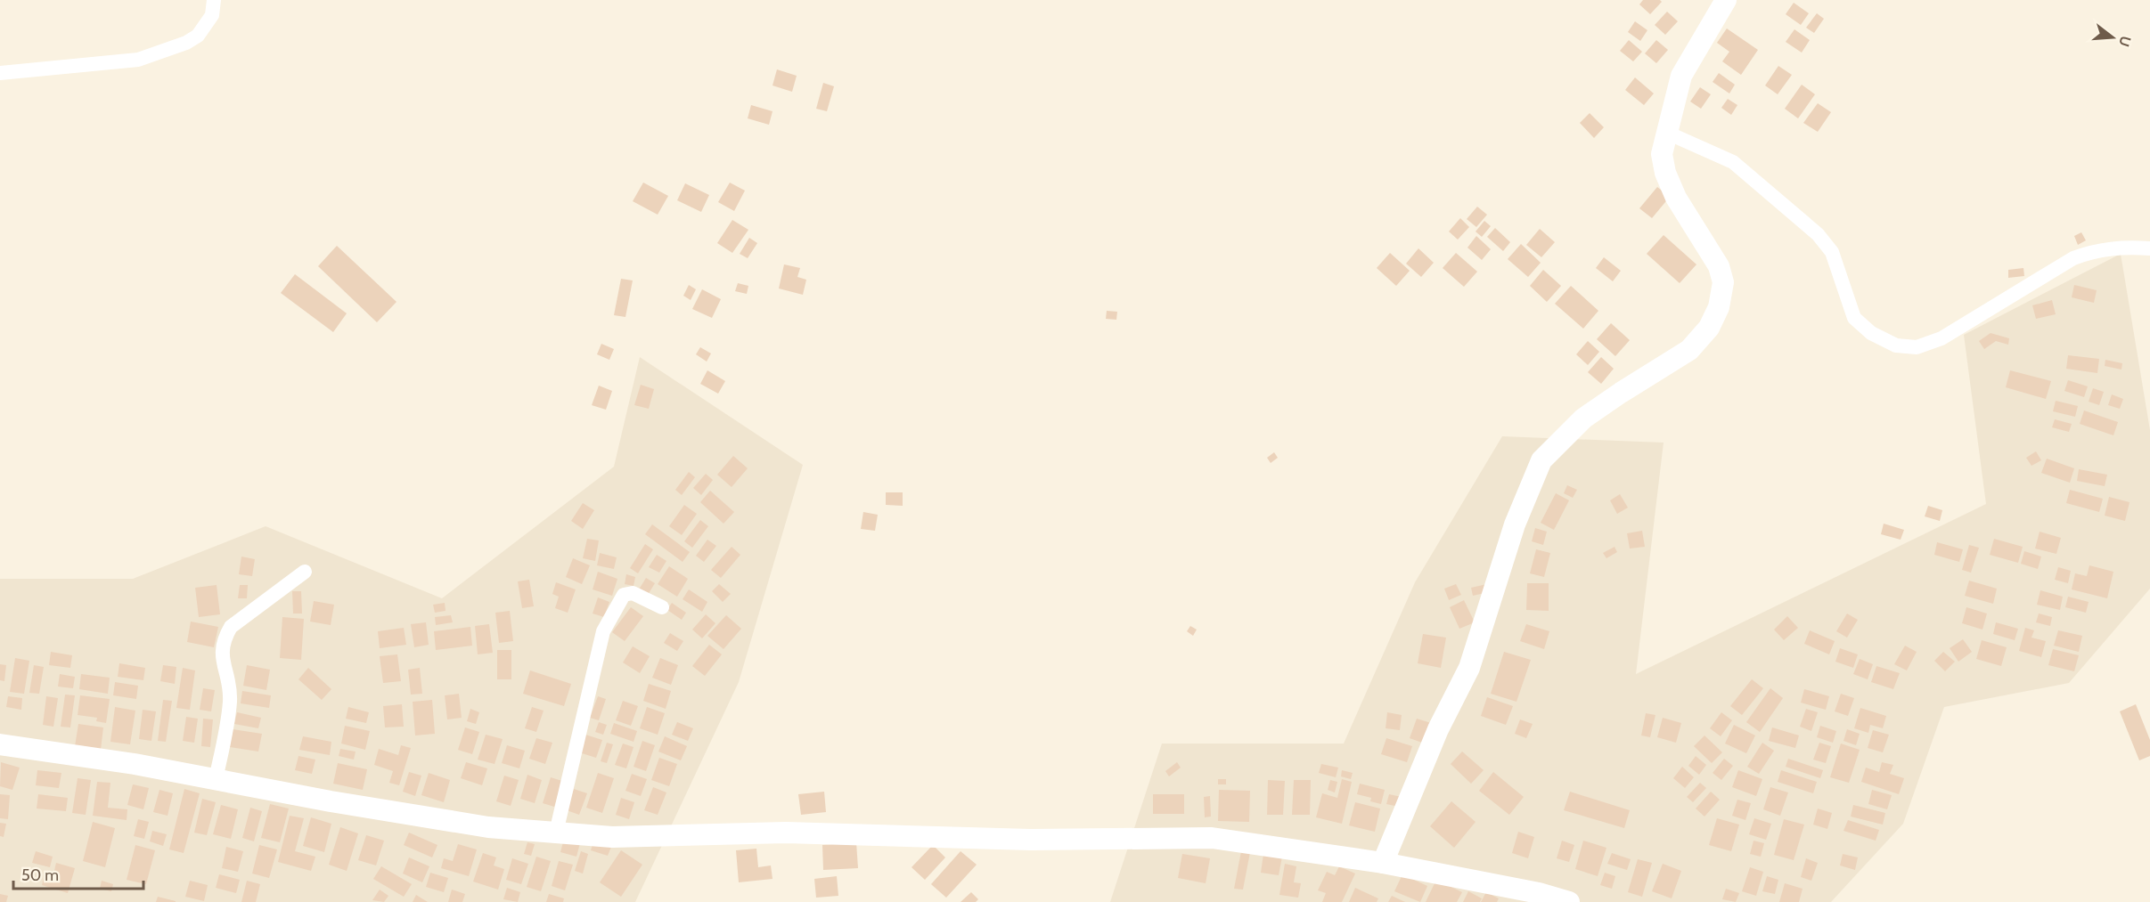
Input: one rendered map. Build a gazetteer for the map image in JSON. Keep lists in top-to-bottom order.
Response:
{
  "scale_bar": "50 m",
  "north": "right"
}
